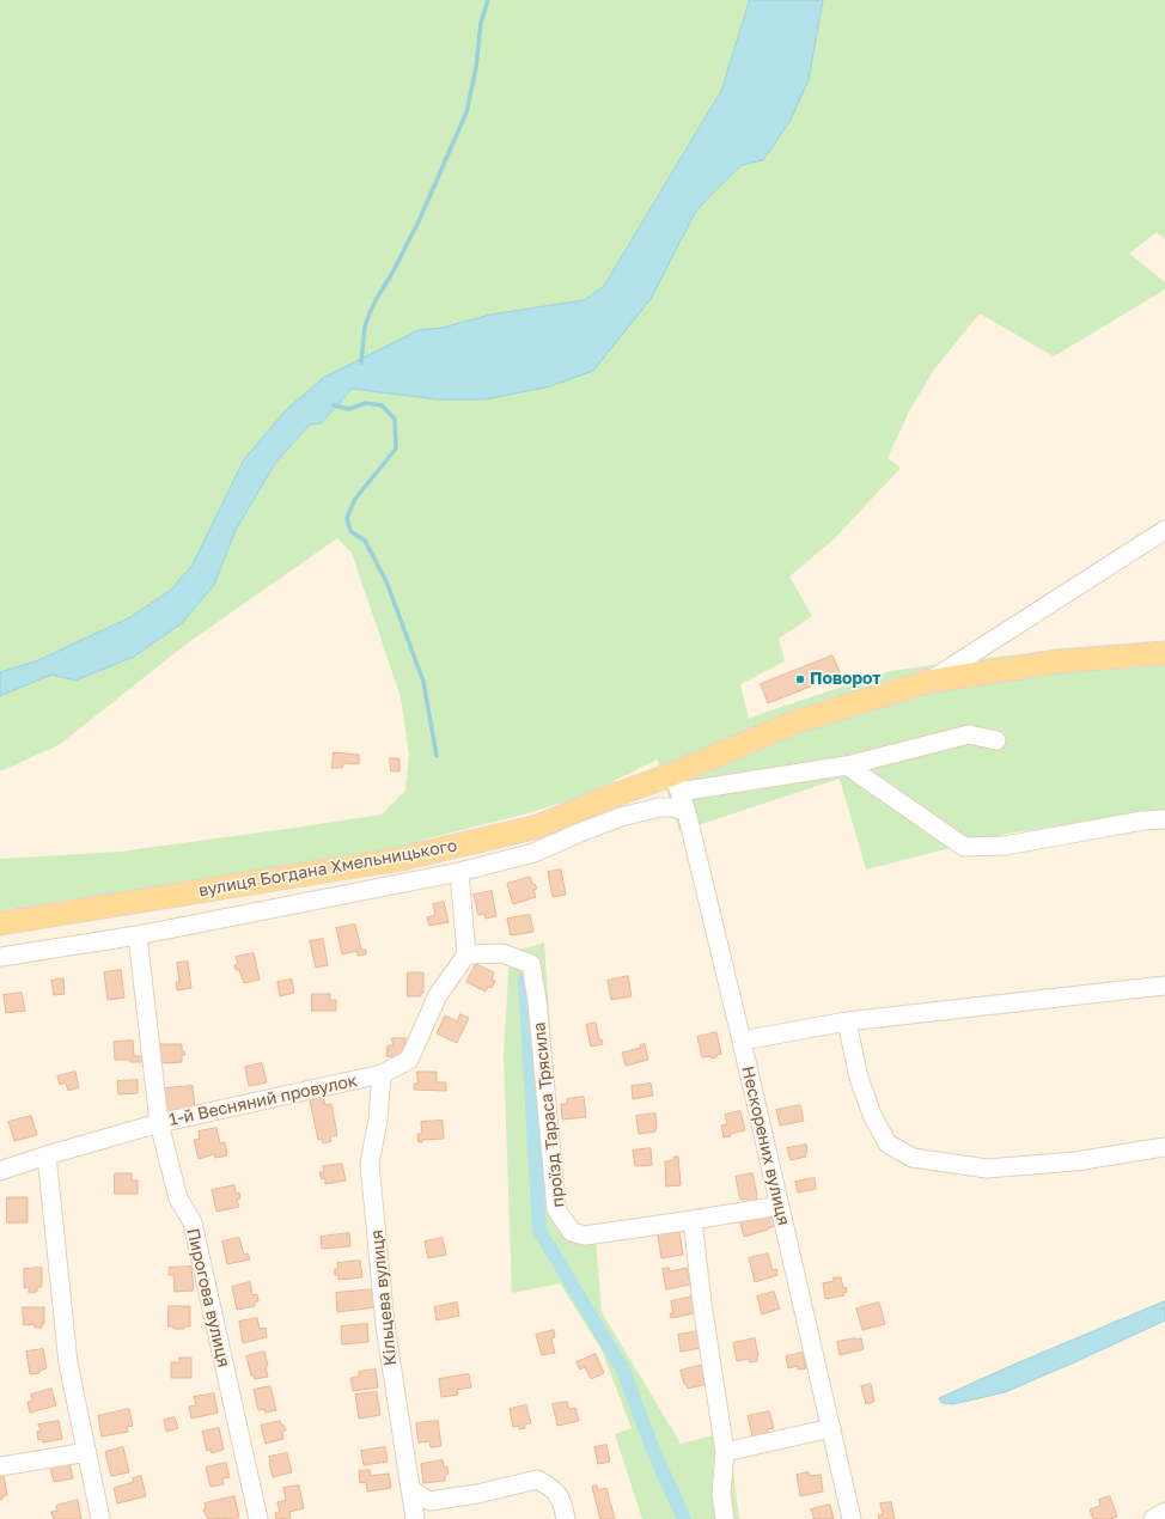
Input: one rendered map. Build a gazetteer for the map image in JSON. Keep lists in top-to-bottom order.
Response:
{
  "streets": {
    "main road": ["вулиця Богдана Хмельницького"],
    "street": [
      "1-й Весняний провулок",
      "проїзд Тараса Трясила",
      "Нескорених вулиця",
      "Пирогова вулиця",
      "Кільцева вулиця"
    ]
  },
  "crossings": [
    ["вулиця Богдана Хмельницького", "Нескорених вулиця"],
    ["1-й Весняний провулок", "проїзд Тараса Трясила"],
    ["1-й Весняний провулок", "Пирогова вулиця"],
    ["1-й Весняний провулок", "Кільцева вулиця"],
    ["проїзд Тараса Трясила", "Нескорених вулиця"]
  ],
  "places": ["Поворот"]
}
